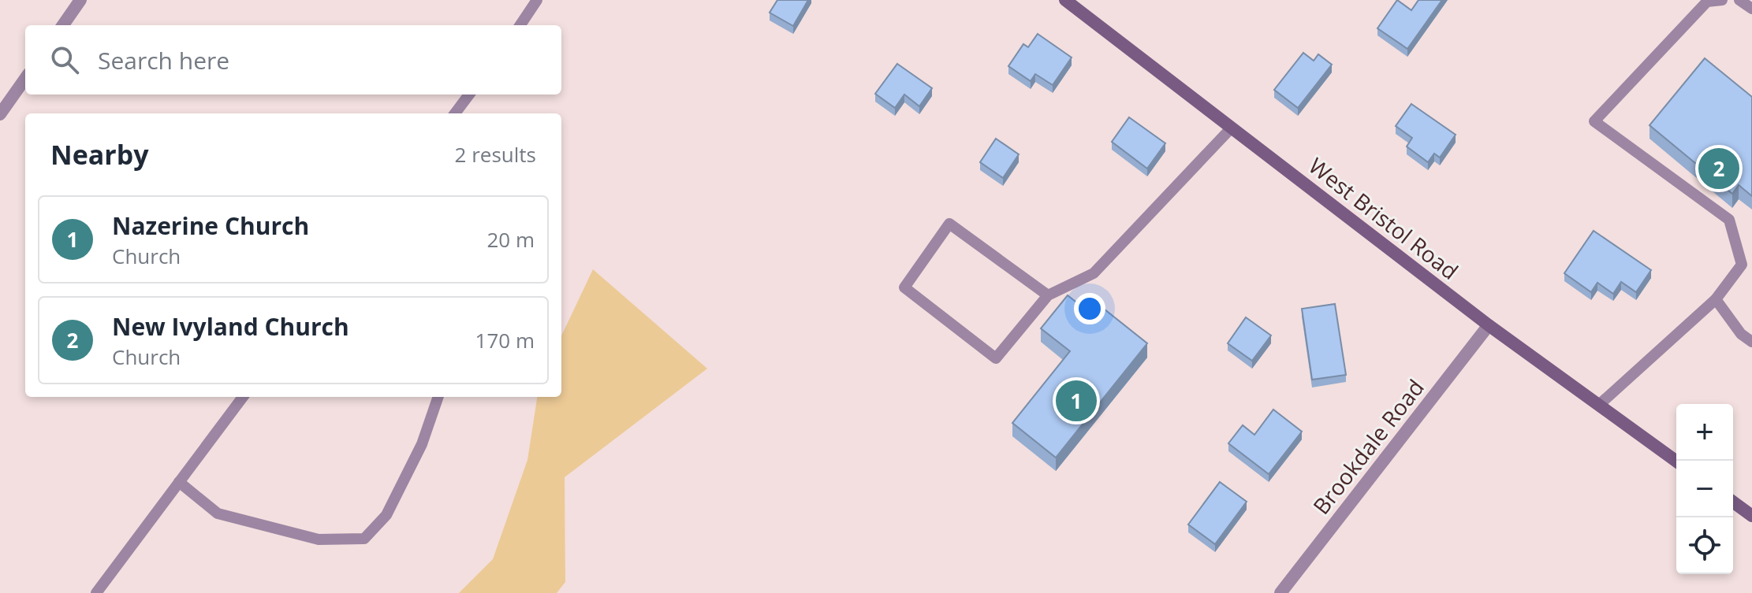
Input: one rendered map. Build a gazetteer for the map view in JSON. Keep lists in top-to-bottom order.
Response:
{
  "streets": {
    "main road": ["West Bristol Road"],
    "street": ["Brookdale Road"]
  },
  "crossings": [
    ["West Bristol Road", "Brookdale Road"]
  ],
  "page": {
    "search": "Search here",
    "heading": ["Nearby", "2 results"],
    "pins": ["2", "1"],
    "list": [
      {
        "mark": "1",
        "name": "Nazerine Church",
        "note": "Church",
        "value": "20 m"
      },
      {
        "mark": "2",
        "name": "New Ivyland Church",
        "note": "Church",
        "value": "170 m"
      }
    ],
    "map_buttons": ["+", "−"]
  }
}
